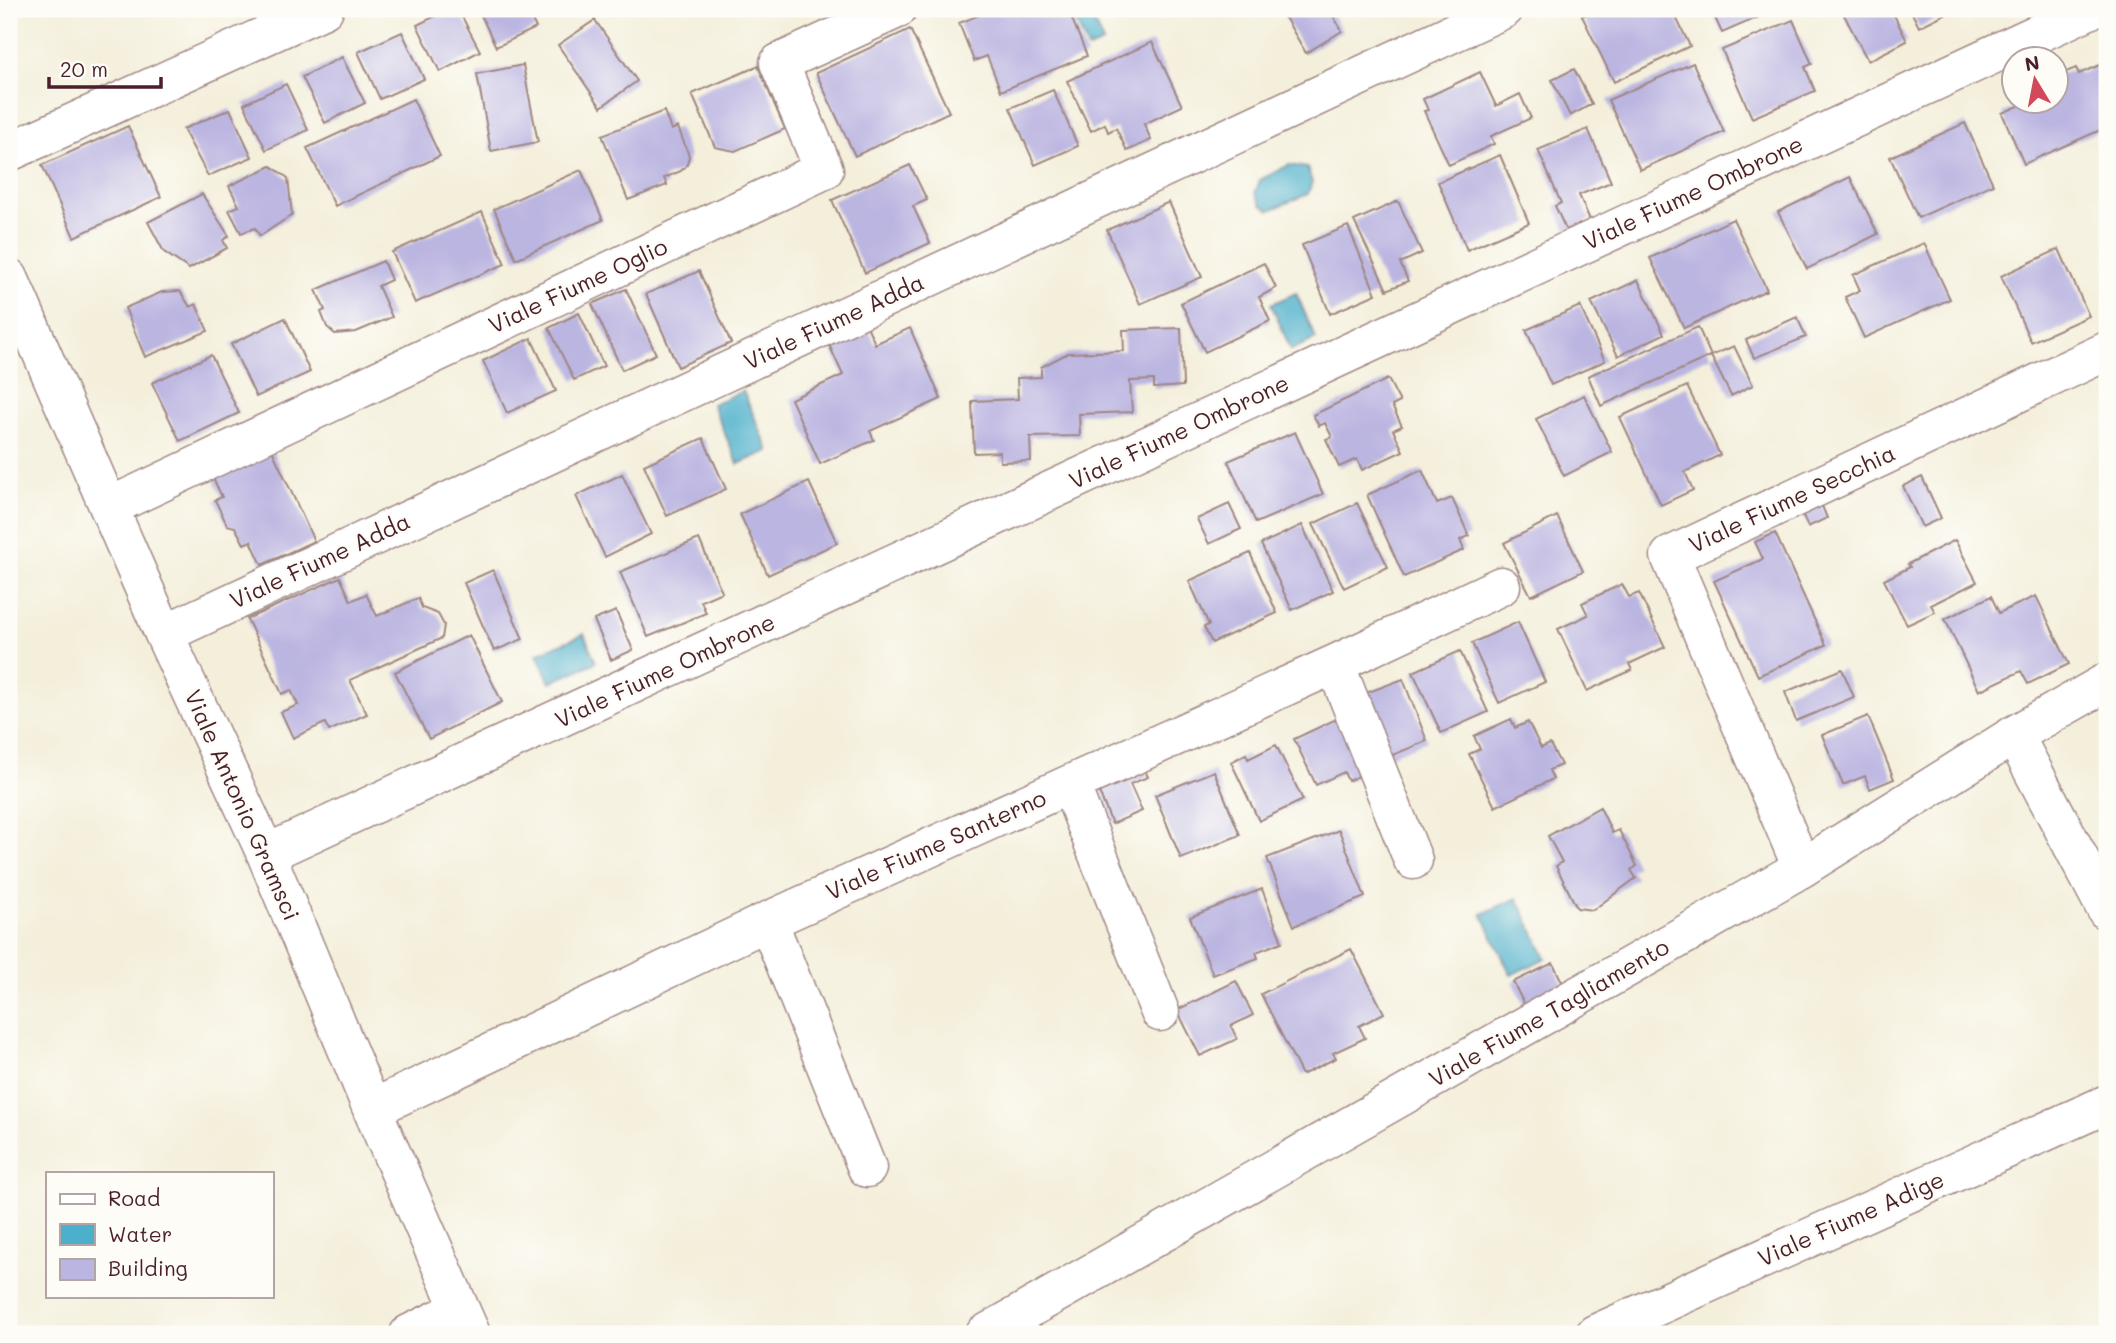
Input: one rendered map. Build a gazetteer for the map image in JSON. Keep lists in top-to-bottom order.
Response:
{
  "streets": {
    "street": [
      "Viale Fiume Ombrone",
      "Viale Fiume Oglio",
      "Viale Fiume Adda",
      "Viale Fiume Secchia",
      "Viale Antonio Gramsci",
      "Viale Fiume Santerno",
      "Viale Fiume Tagliamento",
      "Viale Fiume Adige"
    ]
  },
  "crossings": [
    ["Viale Fiume Ombrone", "Viale Antonio Gramsci"],
    ["Viale Fiume Oglio", "Viale Antonio Gramsci"],
    ["Viale Fiume Adda", "Viale Antonio Gramsci"],
    ["Viale Fiume Secchia", "Viale Fiume Tagliamento"],
    ["Viale Antonio Gramsci", "Viale Fiume Santerno"]
  ],
  "legend": ["Road", "Water", "Building"],
  "scale_bar": "20 m",
  "north": "top"
}
